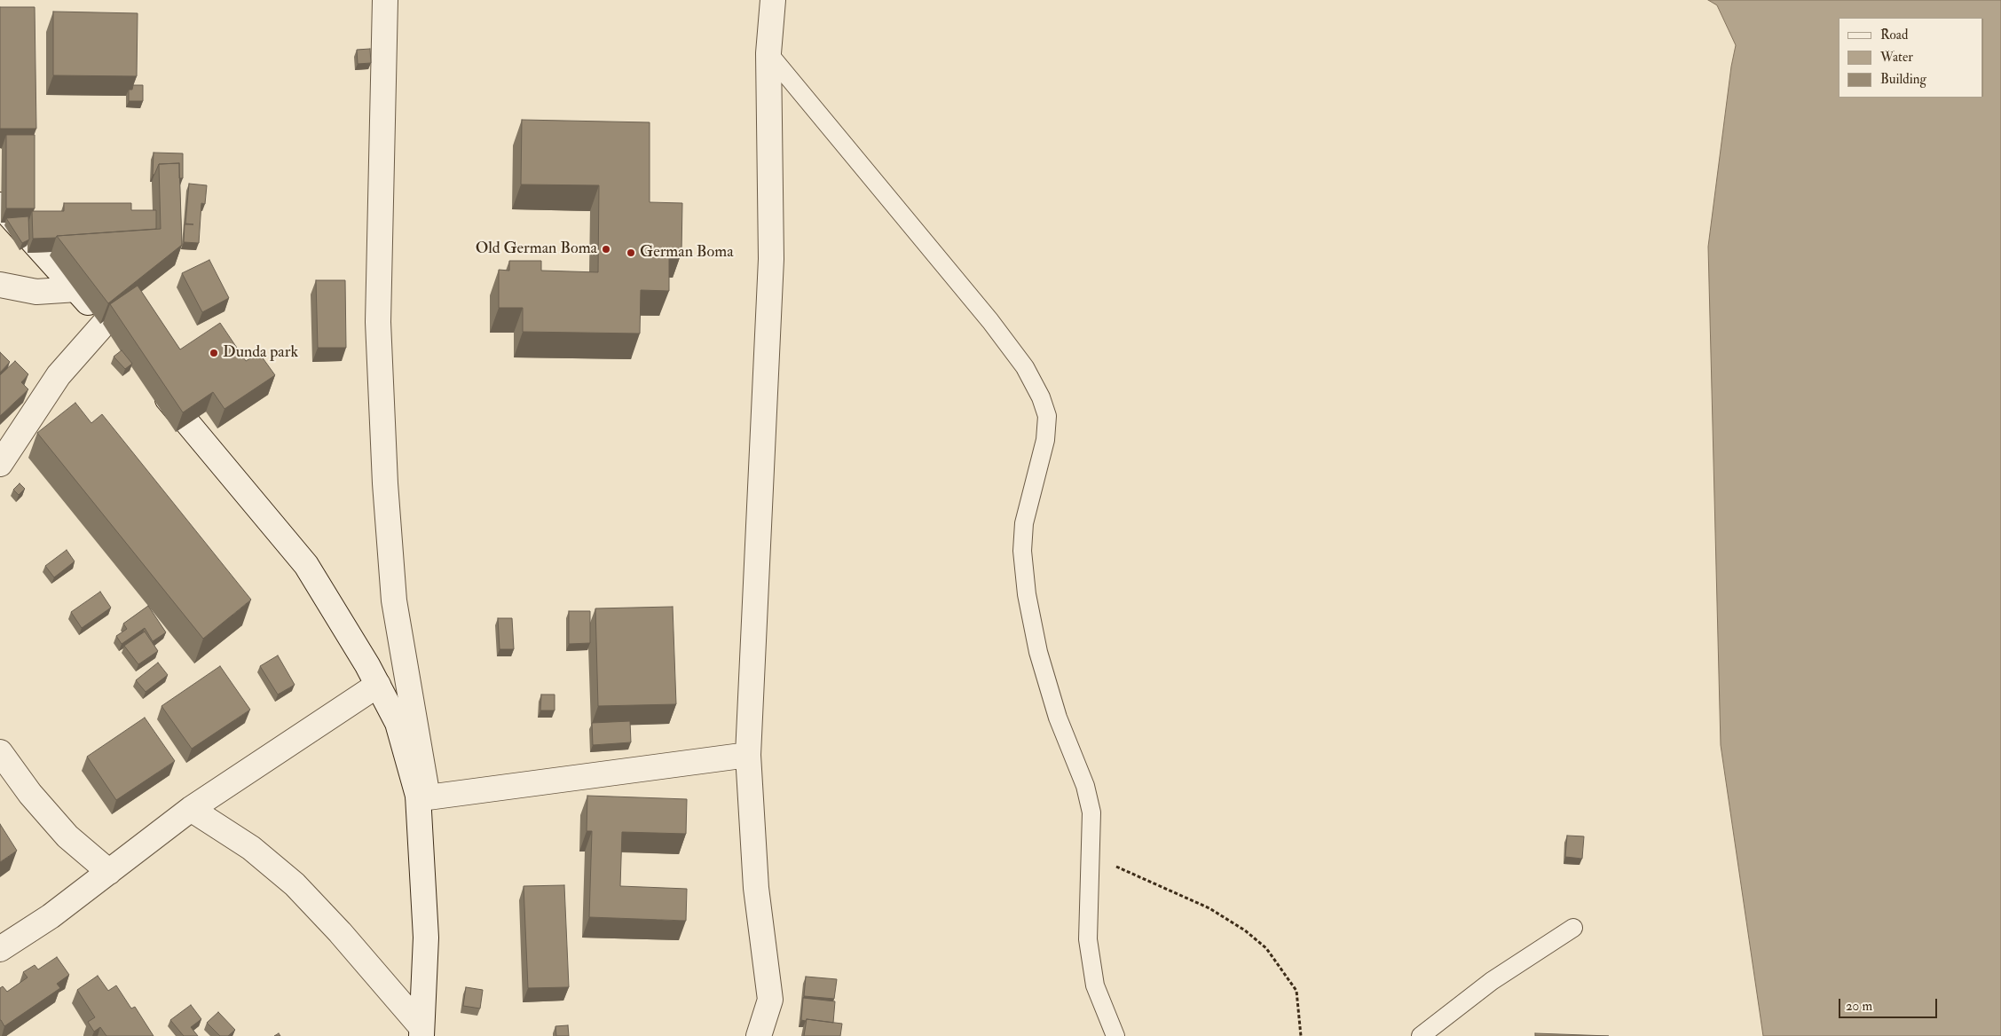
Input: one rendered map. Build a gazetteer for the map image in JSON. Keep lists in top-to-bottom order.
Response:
{
  "places": ["Old German Boma", "German Boma", "Dunda park"],
  "legend": ["Road", "Water", "Building"],
  "scale_bar": "20 m"
}
